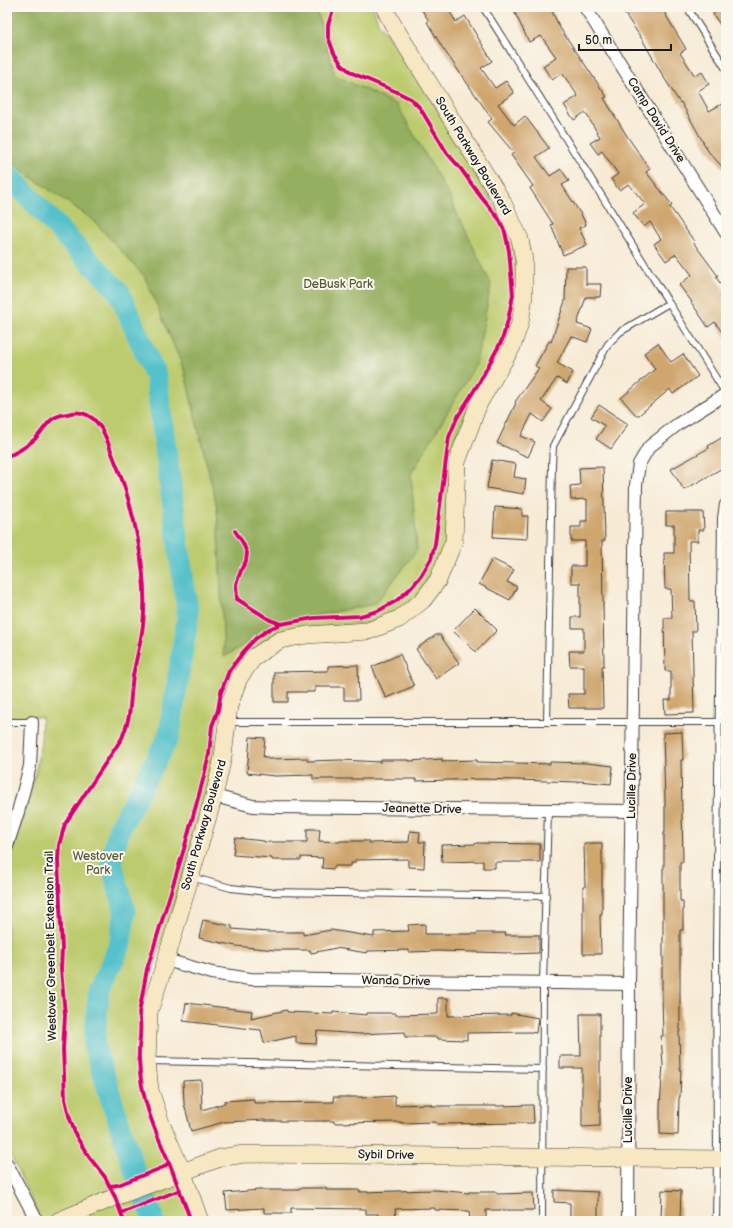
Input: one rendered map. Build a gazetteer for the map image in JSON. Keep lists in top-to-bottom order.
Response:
{
  "streets": {
    "street": [
      "Camp David Drive",
      "South Parkway Boulevard",
      "Lucille Drive",
      "Jeanette Drive",
      "Wanda Drive",
      "Sybil Drive"
    ],
    "cycle path": ["Westover Greenbelt Extension Trail"]
  },
  "crossings": [
    ["South Parkway Boulevard", "Jeanette Drive"],
    ["South Parkway Boulevard", "Wanda Drive"],
    ["South Parkway Boulevard", "Sybil Drive"],
    ["Lucille Drive", "Jeanette Drive"],
    ["Lucille Drive", "Wanda Drive"],
    ["Lucille Drive", "Sybil Drive"]
  ],
  "parks": ["DeBusk Park", "Westover Park"],
  "scale_bar": "50 m"
}
